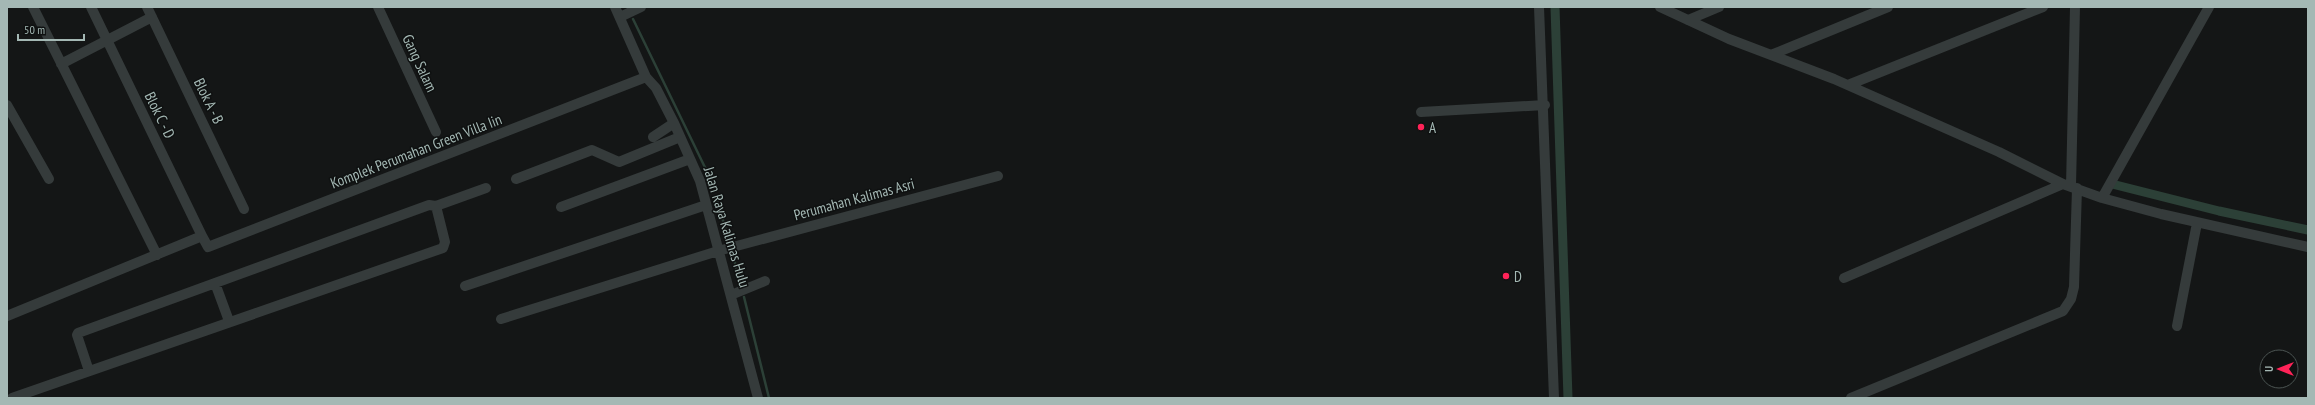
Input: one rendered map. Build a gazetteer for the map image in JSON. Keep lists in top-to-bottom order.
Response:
{
  "streets": {
    "street": [
      "Gang Salam",
      "Blok A - B",
      "Blok C - D",
      "Komplek Perumahan Green Villa Iin",
      "Perumahan Kalimas Asri",
      "Jalan Raya Kalimas Hulu"
    ]
  },
  "crossings": [
    ["Blok C - D", "Komplek Perumahan Green Villa Iin"],
    ["Komplek Perumahan Green Villa Iin", "Jalan Raya Kalimas Hulu"],
    ["Perumahan Kalimas Asri", "Jalan Raya Kalimas Hulu"]
  ],
  "places": ["A", "D"],
  "scale_bar": "50 m",
  "north": "left"
}
